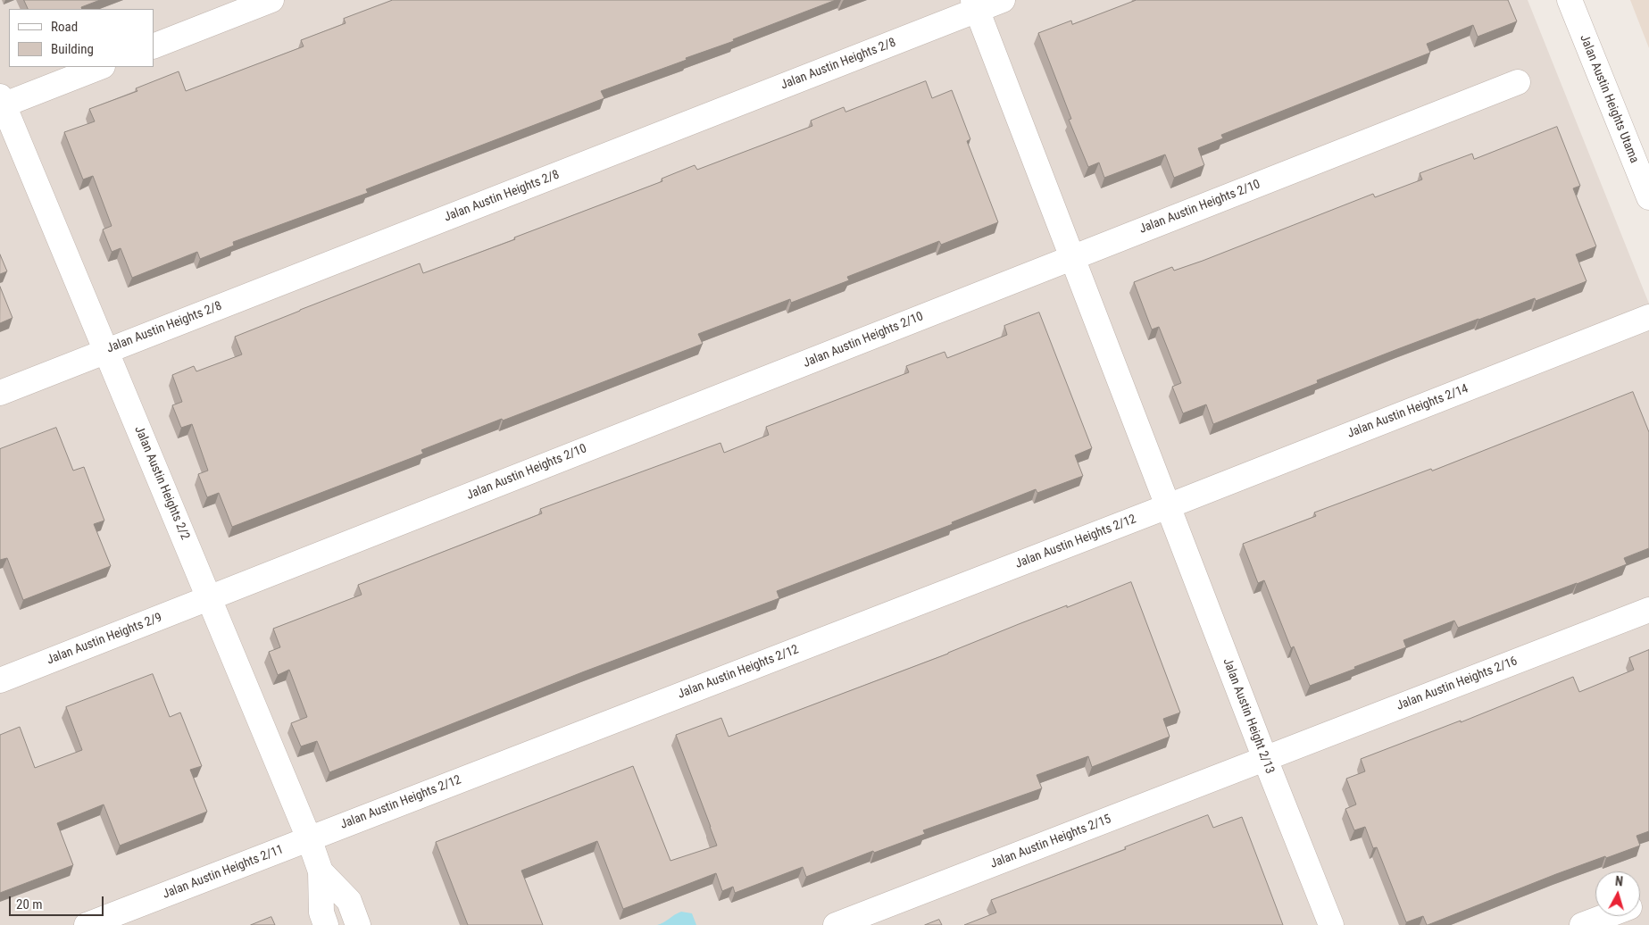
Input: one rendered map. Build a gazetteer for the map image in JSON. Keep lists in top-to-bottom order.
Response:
{
  "streets": {
    "street": [
      "Jalan Austin Heights 2/8",
      "Jalan Austin Heights Utama",
      "Jalan Austin Heights 2/10",
      "Jalan Austin Heights 2/14",
      "Jalan Austin Heights 2/2",
      "Jalan Austin Heights 2/12",
      "Jalan Austin Heights 2/9",
      "Jalan Austin Heights 2/16",
      "Jalan Austin Height 2/13",
      "Jalan Austin Heights 2/15",
      "Jalan Austin Heights 2/11"
    ]
  },
  "crossings": [
    ["Jalan Austin Heights 2/8", "Jalan Austin Heights 2/2"],
    ["Jalan Austin Heights 2/8", "Jalan Austin Height 2/13"],
    ["Jalan Austin Heights 2/10", "Jalan Austin Heights 2/2"],
    ["Jalan Austin Heights 2/10", "Jalan Austin Heights 2/9"],
    ["Jalan Austin Heights 2/10", "Jalan Austin Height 2/13"],
    ["Jalan Austin Heights 2/14", "Jalan Austin Heights 2/12"],
    ["Jalan Austin Heights 2/14", "Jalan Austin Height 2/13"],
    ["Jalan Austin Heights 2/2", "Jalan Austin Heights 2/12"],
    ["Jalan Austin Heights 2/2", "Jalan Austin Heights 2/9"],
    ["Jalan Austin Heights 2/2", "Jalan Austin Heights 2/11"],
    ["Jalan Austin Heights 2/12", "Jalan Austin Height 2/13"],
    ["Jalan Austin Heights 2/12", "Jalan Austin Heights 2/11"],
    ["Jalan Austin Heights 2/16", "Jalan Austin Height 2/13"],
    ["Jalan Austin Heights 2/16", "Jalan Austin Heights 2/15"],
    ["Jalan Austin Height 2/13", "Jalan Austin Heights 2/15"]
  ],
  "legend": ["Road", "Building"],
  "scale_bar": "20 m",
  "north": "top"
}
